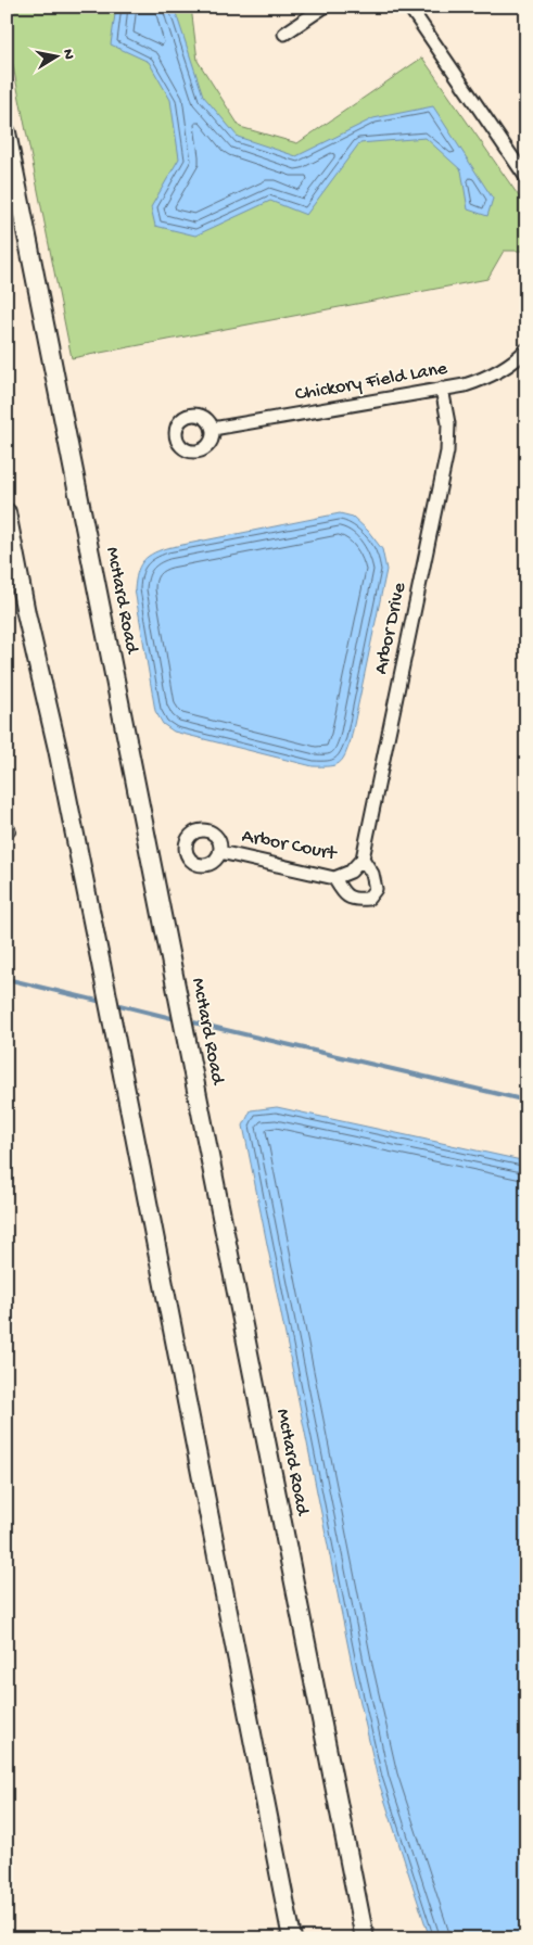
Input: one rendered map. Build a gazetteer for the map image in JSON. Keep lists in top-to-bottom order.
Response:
{
  "streets": {
    "main road": ["McHard Road"],
    "street": ["Chickory Field Lane", "Arbor Drive", "Arbor Court"]
  },
  "crossings": [
    ["Chickory Field Lane", "Arbor Drive"],
    ["Arbor Drive", "Arbor Court"]
  ],
  "north": "right"
}
